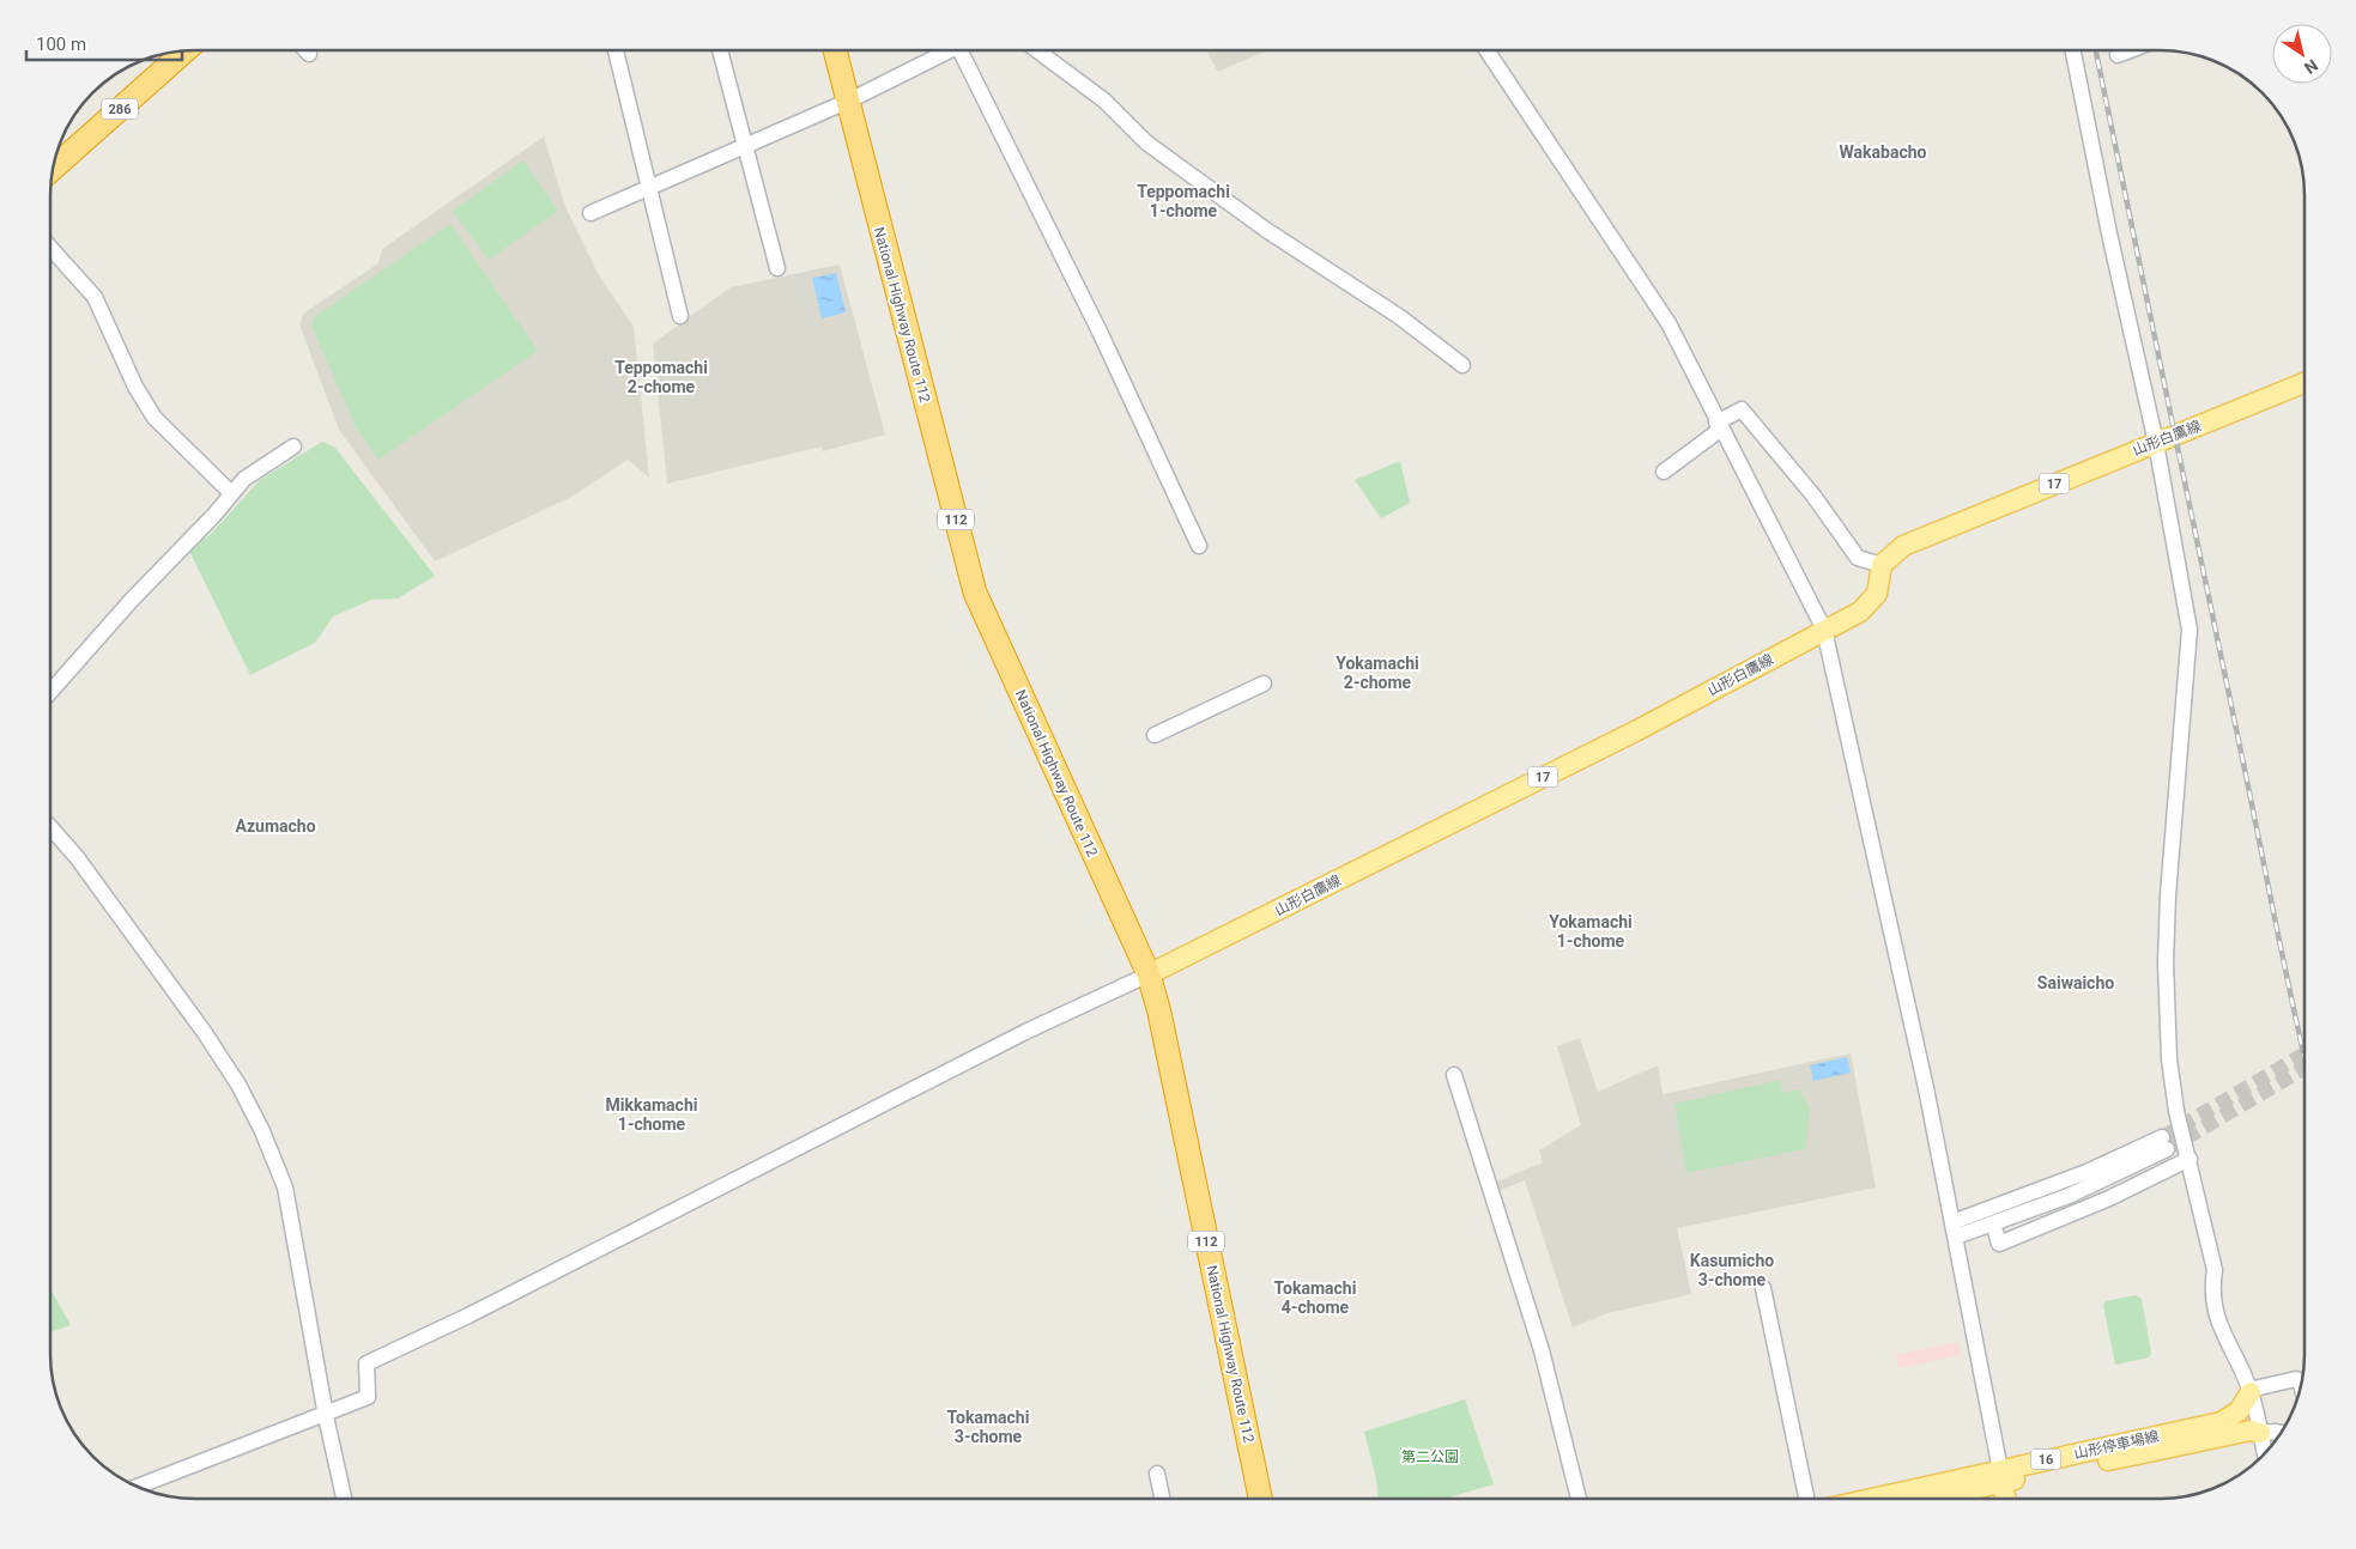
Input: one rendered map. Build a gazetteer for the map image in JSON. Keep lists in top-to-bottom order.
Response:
{
  "streets": {
    "highway": ["286", "National Highway Route 112", "112"],
    "main road": [
      "山形白鷹線",
      "17",
      "山形停車場線",
      "16"
    ]
  },
  "crossings": [
    ["National Highway Route 112", "山形白鷹線"]
  ],
  "districts": [
    "Wakabacho",
    "Teppomachi 1-chome",
    "Teppomachi 2-chome",
    "Yokamachi 2-chome",
    "Azumacho",
    "Yokamachi 1-chome",
    "Saiwaicho",
    "Mikkamachi 1-chome",
    "Kasumicho 3-chome",
    "Tokamachi 4-chome",
    "Tokamachi 3-chome"
  ],
  "parks": ["第二公園"],
  "scale_bar": "100 m",
  "north": "bottom right"
}
